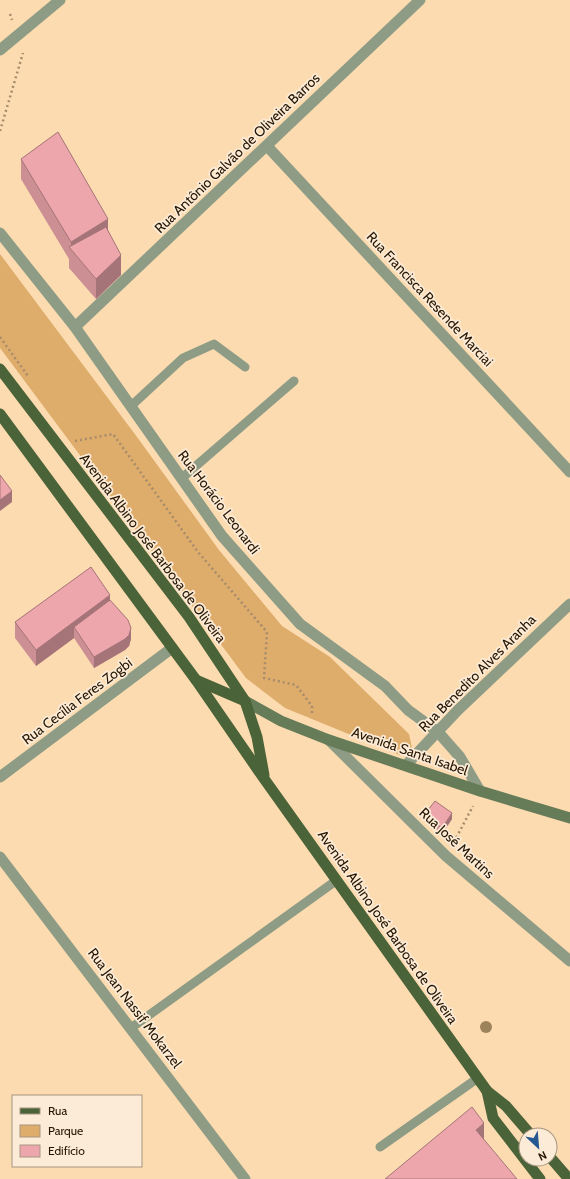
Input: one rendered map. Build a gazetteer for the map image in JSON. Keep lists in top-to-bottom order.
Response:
{
  "streets": {
    "main road": ["Avenida Albino José Barbosa de Oliveira", "Avenida Santa Isabel"],
    "street": [
      "Rua Antônio Galvão de Oliveira Barros",
      "Rua Francisca Resende Marciai",
      "Rua Horácio Leonardi",
      "Rua Benedito Alves Aranha",
      "Rua Cecília Feres Zogbi",
      "Rua José Martins",
      "Rua Jean Nassif Mokarzel"
    ]
  },
  "crossings": [
    ["Rua Antônio Galvão de Oliveira Barros", "Rua Francisca Resende Marciai"],
    ["Rua Antônio Galvão de Oliveira Barros", "Rua Horácio Leonardi"],
    ["Rua Horácio Leonardi", "Rua Benedito Alves Aranha"],
    ["Rua Horácio Leonardi", "Avenida Santa Isabel"],
    ["Avenida Albino José Barbosa de Oliveira", "Rua Cecília Feres Zogbi"],
    ["Avenida Albino José Barbosa de Oliveira", "Avenida Santa Isabel"],
    ["Rua Benedito Alves Aranha", "Avenida Santa Isabel"],
    ["Avenida Santa Isabel", "Rua José Martins"]
  ],
  "legend": ["Rua", "Parque", "Edifício"],
  "north": "bottom right"
}
